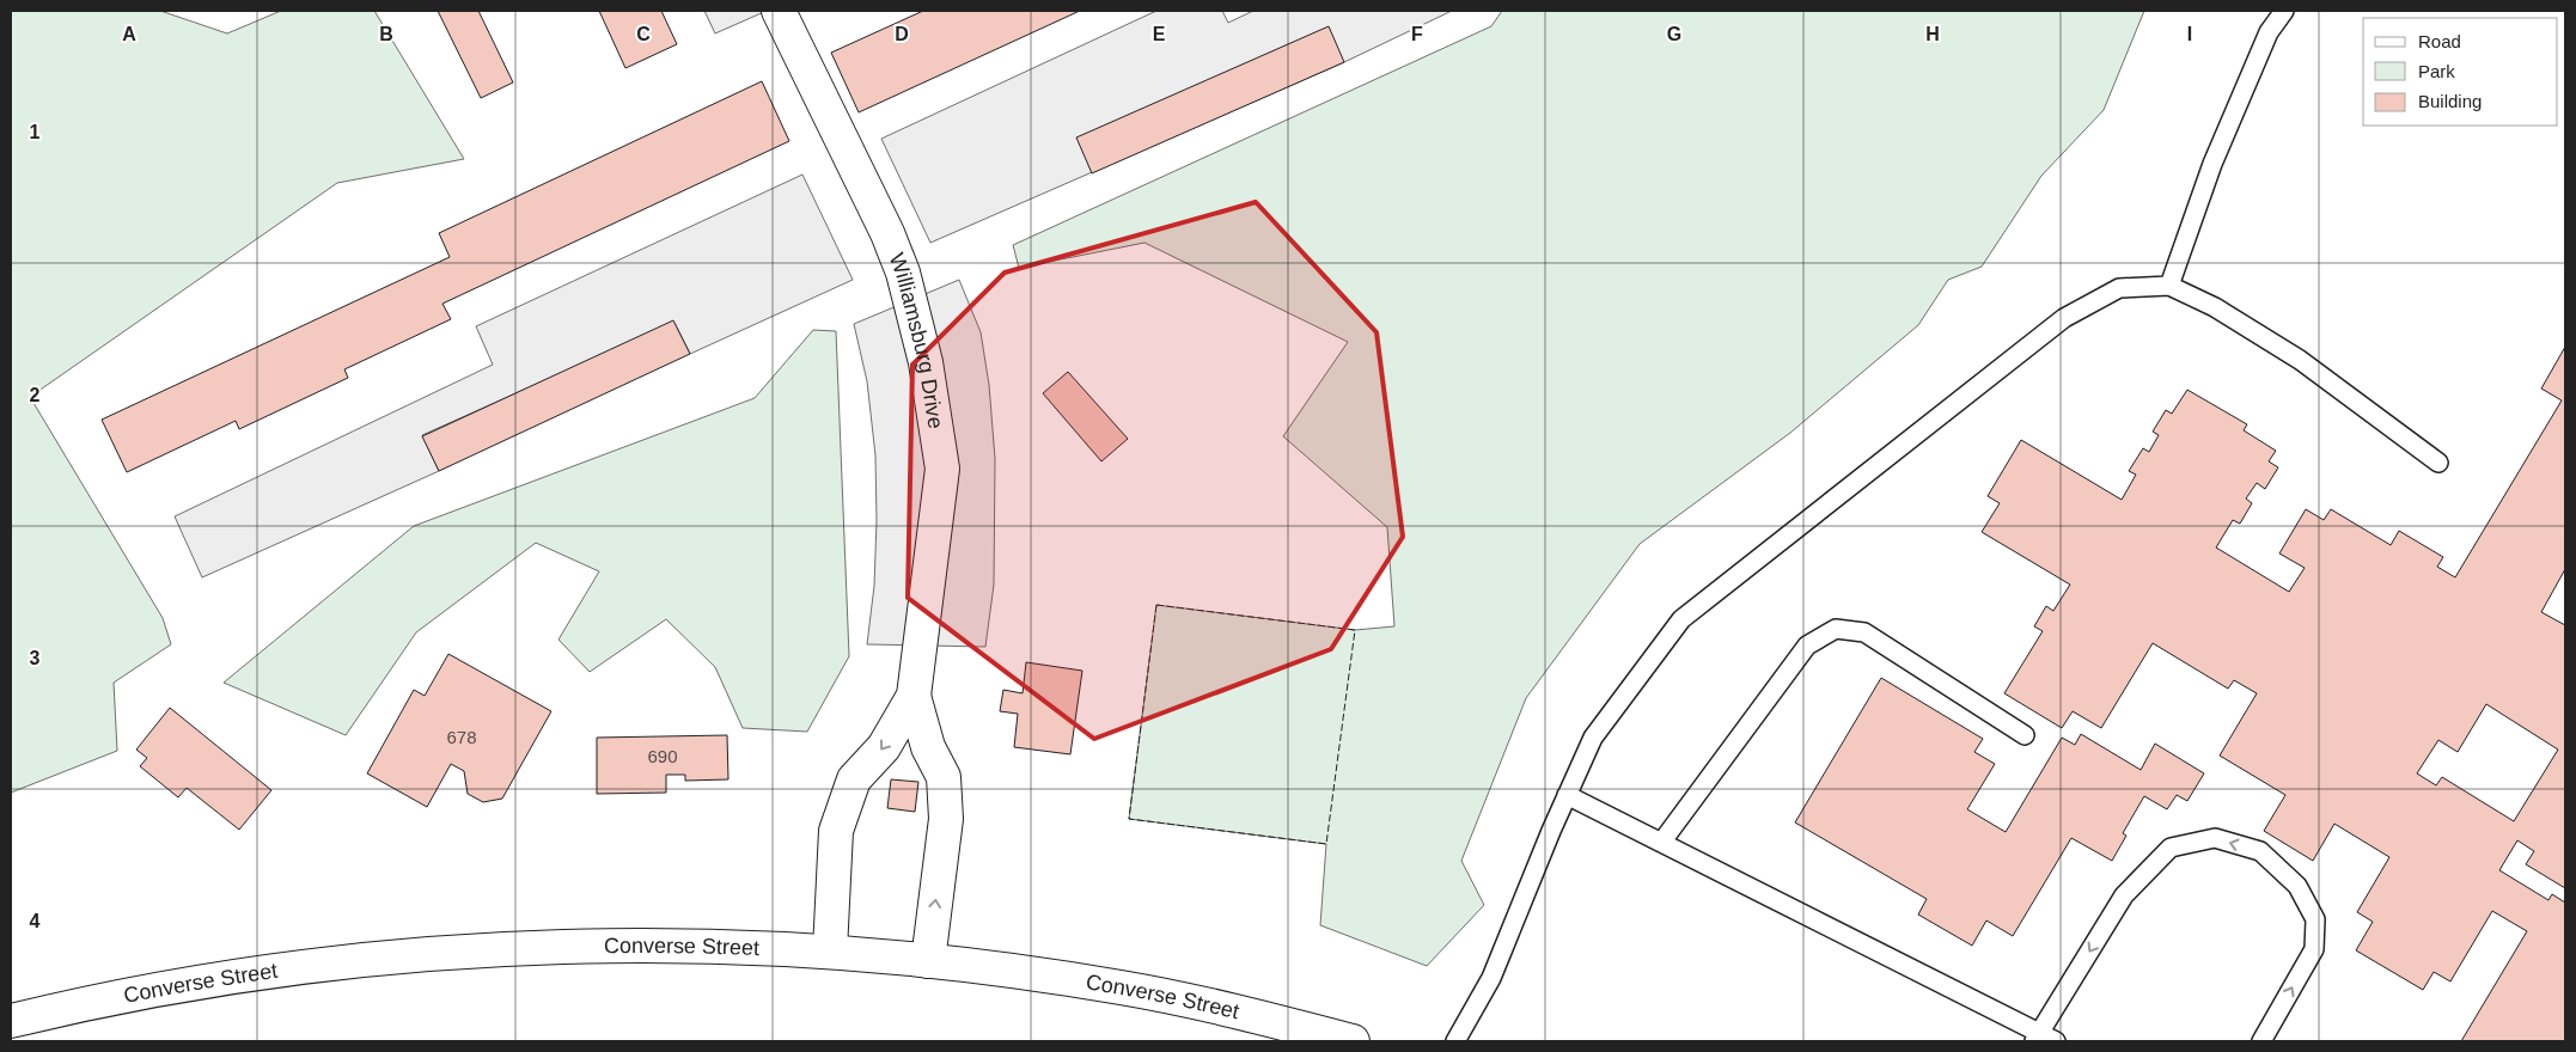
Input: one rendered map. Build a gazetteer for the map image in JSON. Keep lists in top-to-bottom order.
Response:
{
  "streets": {
    "main road": ["Williamsburg Drive", "Converse Street"]
  },
  "crossings": [
    ["Williamsburg Drive", "Converse Street"]
  ],
  "house_numbers": ["678", "690"],
  "legend": ["Road", "Park", "Building"],
  "grid": {
    "columns": [
      "A",
      "B",
      "C",
      "D",
      "E",
      "F",
      "G",
      "H",
      "I"
    ],
    "rows": [
      "1",
      "2",
      "3",
      "4"
    ]
  }
}
